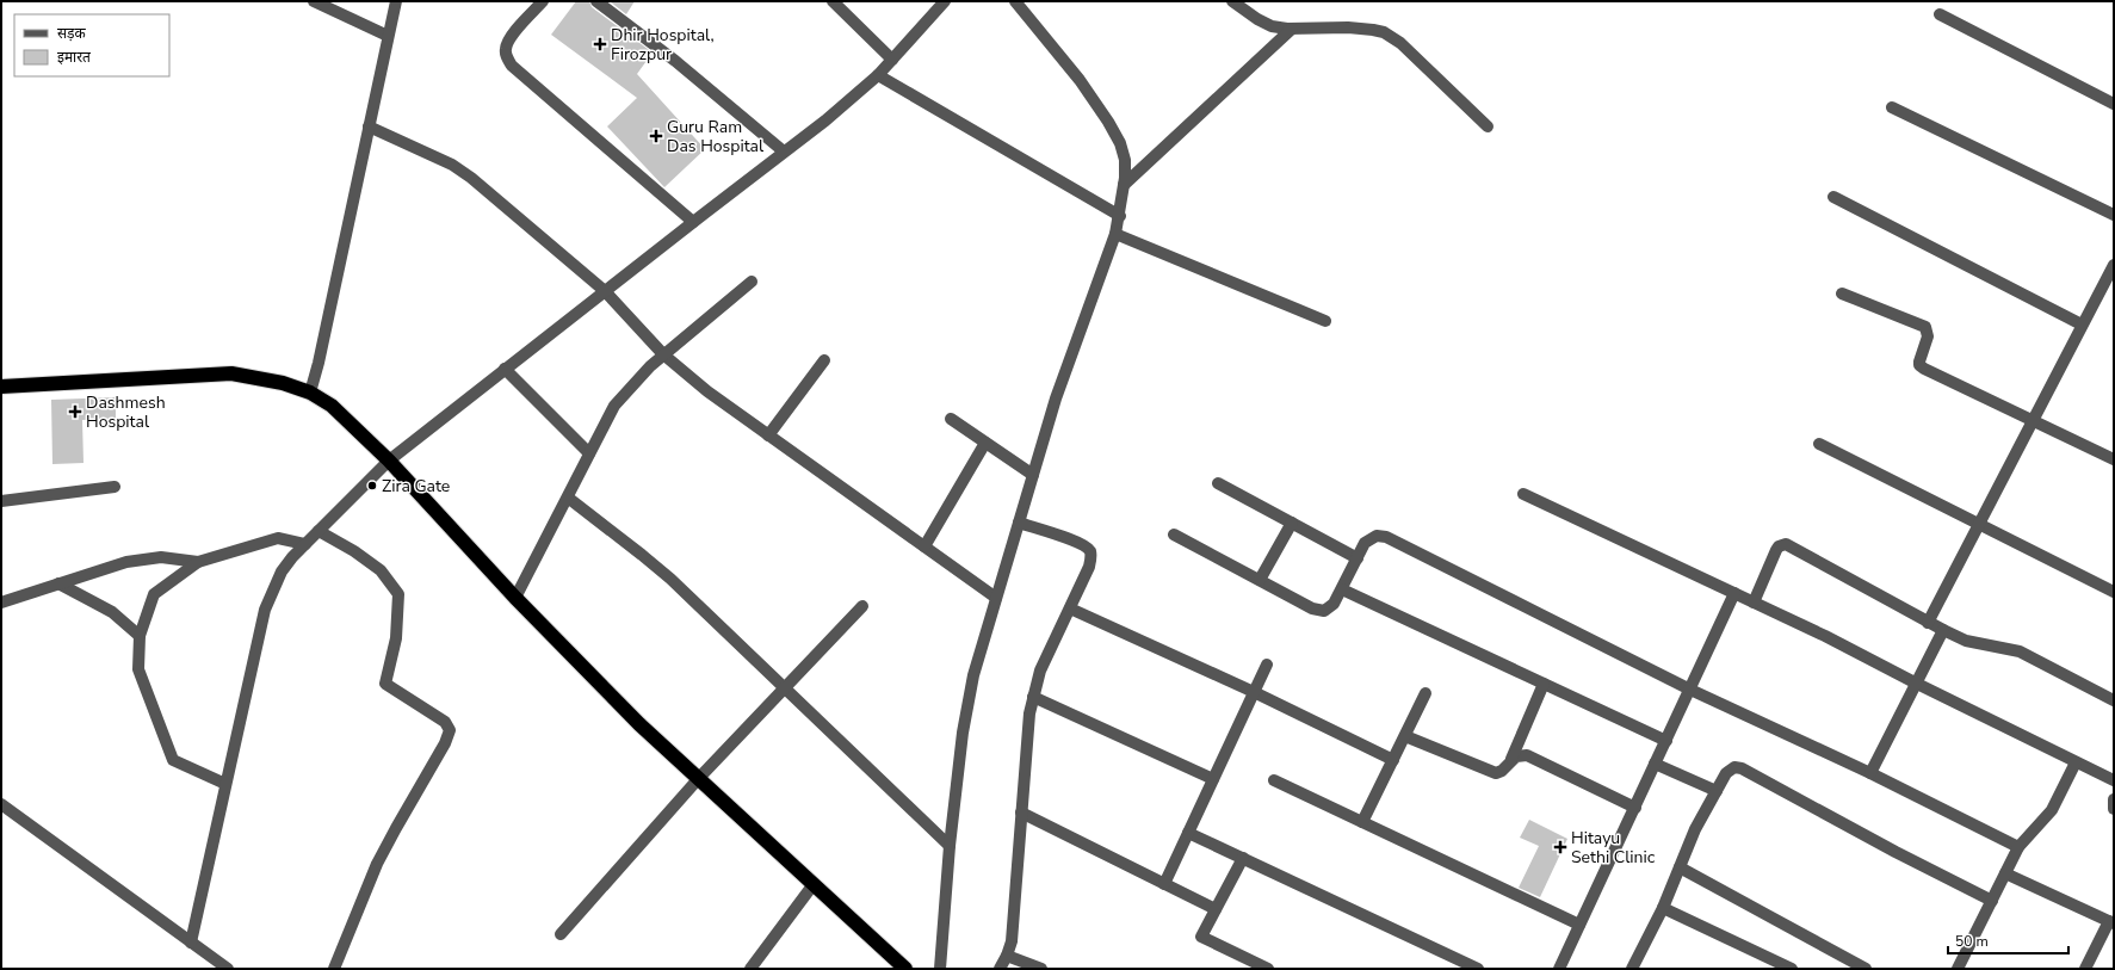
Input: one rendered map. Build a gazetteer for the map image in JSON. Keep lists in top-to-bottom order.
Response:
{
  "places": {
    "health": [
      "Dhir Hospital, Firozpur",
      "Guru Ram Das Hospital",
      "Dashmesh Hospital",
      "Hitayu Sethi Clinic"
    ],
    "other": ["Zira Gate"]
  },
  "legend": ["सड़क", "इमारत"],
  "scale_bar": "50 m"
}
